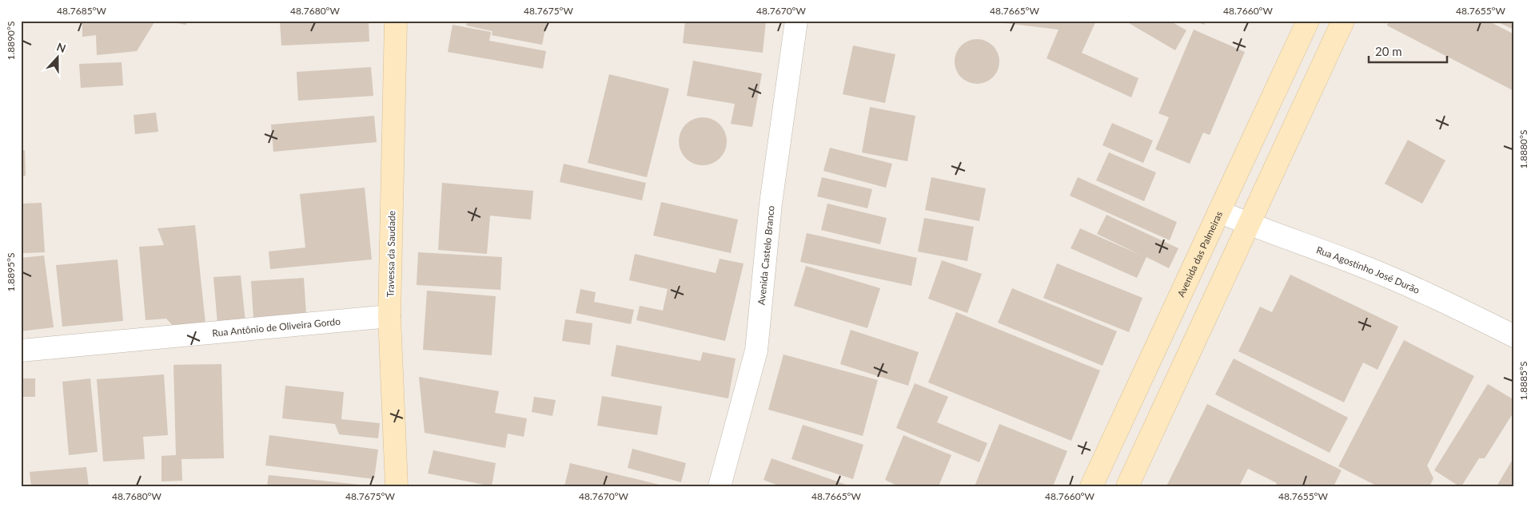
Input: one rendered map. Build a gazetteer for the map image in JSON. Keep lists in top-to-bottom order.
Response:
{
  "streets": {
    "main road": ["Travessa da Saudade", "Avenida das Palmeiras"],
    "street": ["Avenida Castelo Branco", "Rua Agostinho José Durão", "Rua Antônio de Oliveira Gordo"]
  },
  "crossings": [
    ["Travessa da Saudade", "Rua Antônio de Oliveira Gordo"],
    ["Avenida das Palmeiras", "Rua Agostinho José Durão"]
  ],
  "scale_bar": "20 m",
  "north": "top",
  "coordinates": [
    "48.7685°W",
    "48.7680°W",
    "48.7675°W",
    "48.7670°W",
    "48.7665°W",
    "48.7660°W",
    "48.7655°W",
    "1.8890°S",
    "1.8880°S",
    "1.8895°S",
    "1.8885°S"
  ]
}
